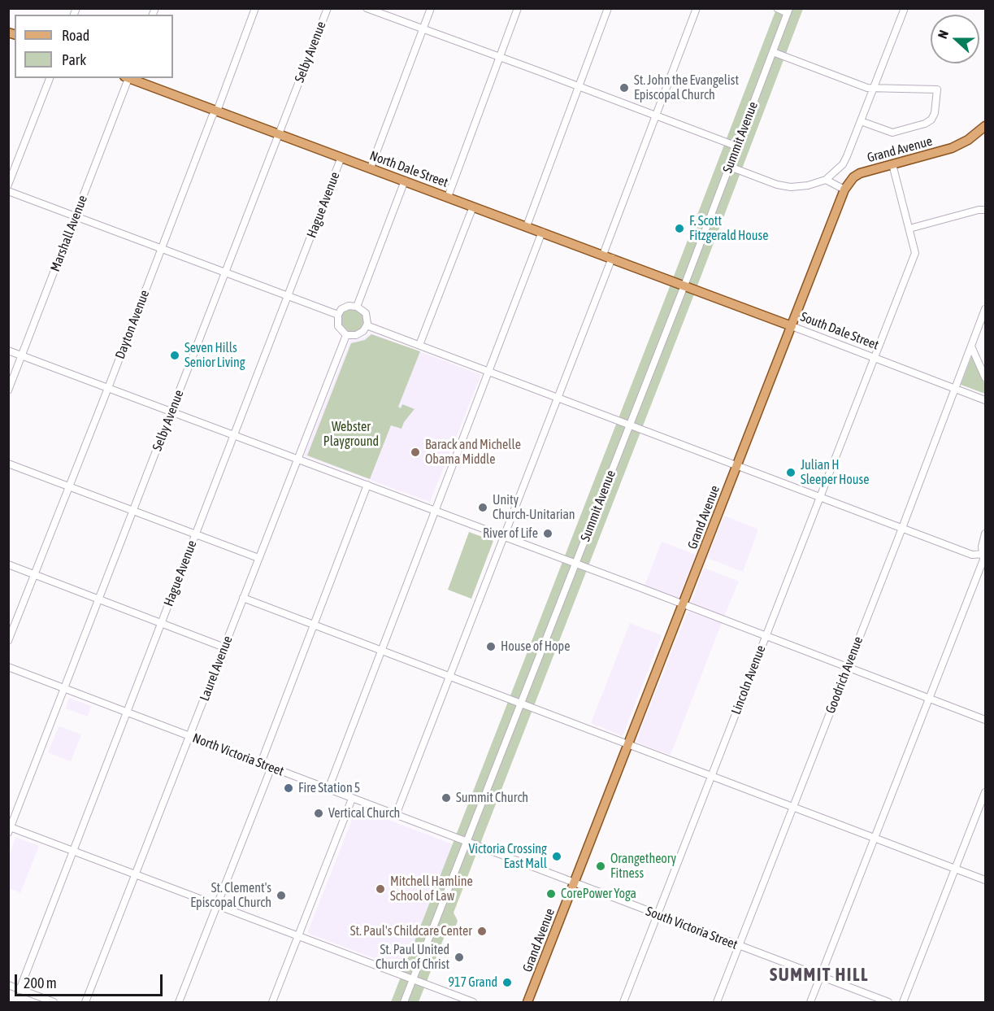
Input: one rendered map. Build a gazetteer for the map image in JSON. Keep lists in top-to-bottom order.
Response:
{
  "streets": {
    "main road": ["Grand Avenue", "North Dale Street", "South Dale Street"],
    "street": [
      "Selby Avenue",
      "Summit Avenue",
      "Hague Avenue",
      "Marshall Avenue",
      "Dayton Avenue",
      "Laurel Avenue",
      "Goodrich Avenue",
      "Lincoln Avenue",
      "North Victoria Street",
      "South Victoria Street"
    ]
  },
  "crossings": [
    ["Selby Avenue", "North Dale Street"],
    ["Selby Avenue", "North Victoria Street"],
    ["Summit Avenue", "North Dale Street"],
    ["Summit Avenue", "South Dale Street"],
    ["Summit Avenue", "North Victoria Street"],
    ["Summit Avenue", "South Victoria Street"],
    ["Grand Avenue", "South Dale Street"],
    ["Grand Avenue", "Lincoln Avenue"],
    ["Grand Avenue", "South Victoria Street"],
    ["North Dale Street", "Hague Avenue"],
    ["North Dale Street", "Dayton Avenue"],
    ["North Dale Street", "South Dale Street"],
    ["Hague Avenue", "North Victoria Street"],
    ["South Dale Street", "Goodrich Avenue"],
    ["South Dale Street", "Lincoln Avenue"],
    ["Laurel Avenue", "North Victoria Street"],
    ["Goodrich Avenue", "South Victoria Street"],
    ["Lincoln Avenue", "South Victoria Street"],
    ["North Victoria Street", "South Victoria Street"]
  ],
  "districts": ["SUMMIT HILL"],
  "parks": ["Webster Playground"],
  "places": [
    "St. John the Evangelist Episcopal Church",
    "F. Scott Fitzgerald House",
    "Seven Hills Senior Living",
    "Barack and Michelle Obama Middle",
    "Julian H Sleeper House",
    "Unity Church-Unitarian",
    "River of Life",
    "House of Hope",
    "Fire Station 5",
    "Summit Church",
    "Vertical Church",
    "Victoria Crossing East Mall",
    "Orangetheory Fitness",
    "Mitchell Hamline School of Law",
    "CorePower Yoga",
    "St. Clement's Episcopal Church",
    "St. Paul's Childcare Center",
    "St. Paul United Church of Christ",
    "917 Grand"
  ],
  "legend": ["Road", "Park"],
  "scale_bar": "200 m",
  "north": "left"
}
